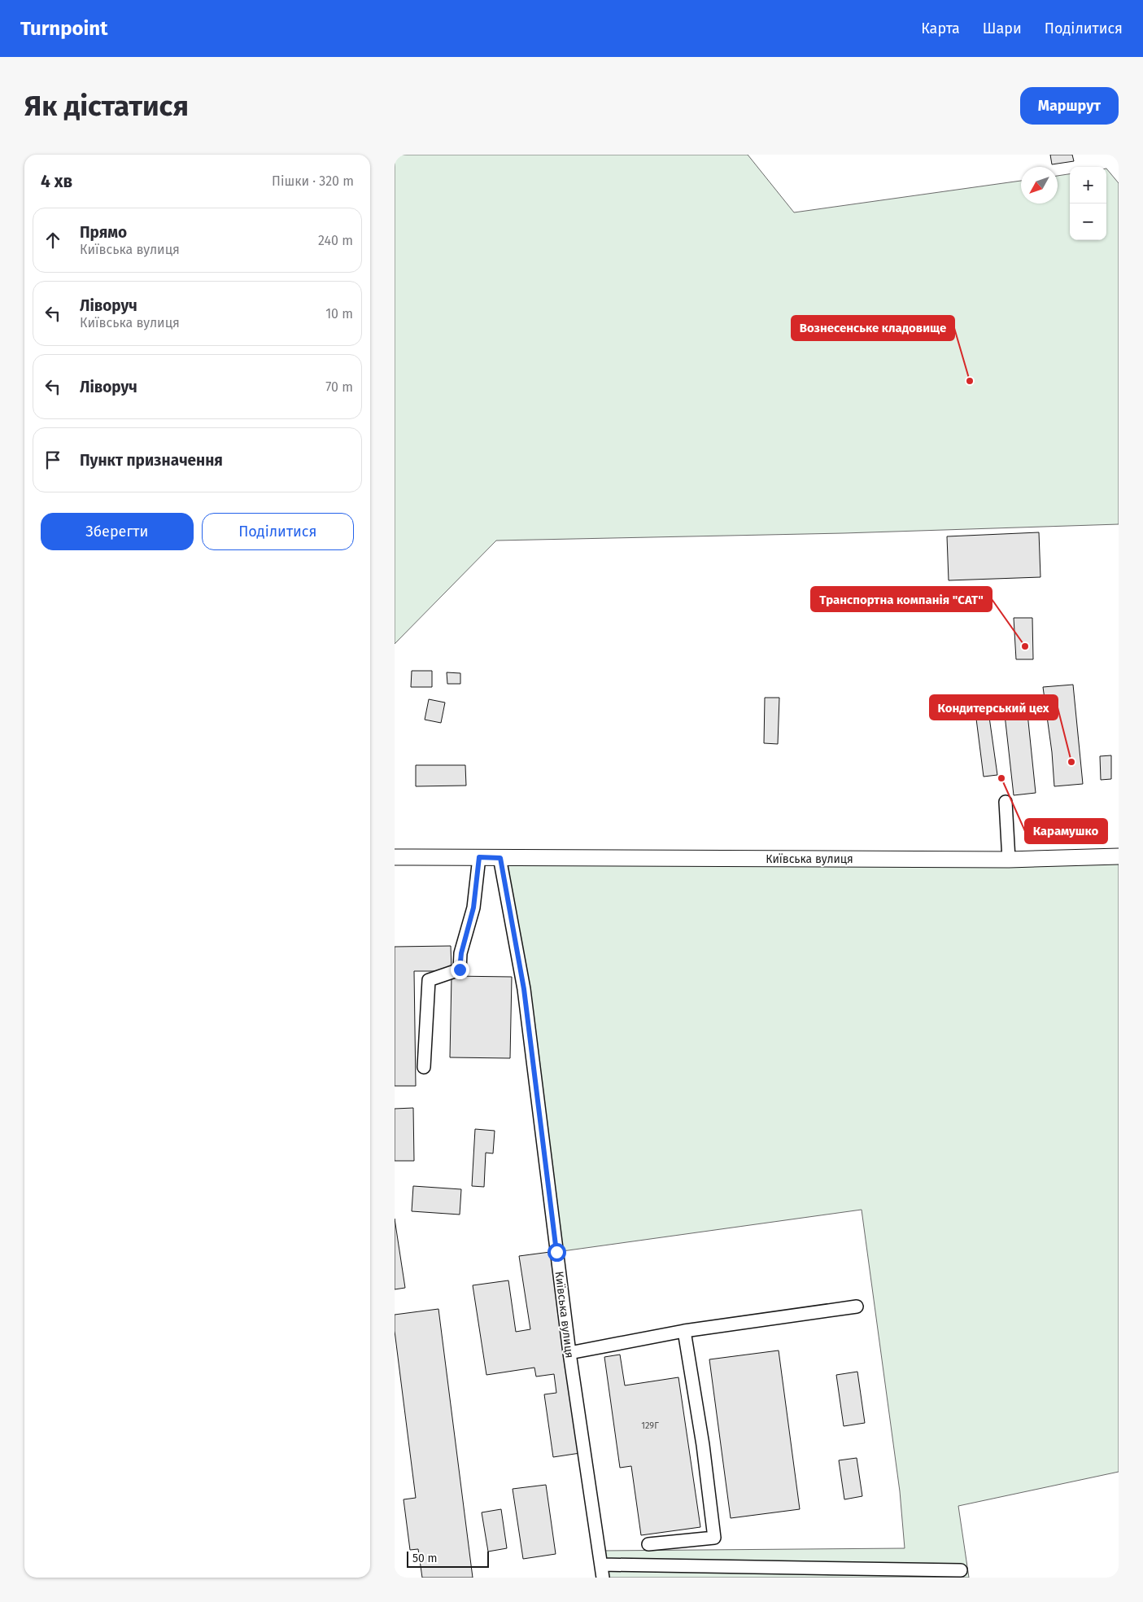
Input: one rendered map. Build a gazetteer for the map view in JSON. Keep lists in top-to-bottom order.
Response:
{
  "streets": {
    "main road": ["Київська вулиця"]
  },
  "places": [
    "Вознесенське кладовище",
    "Транспортна компанія \"САТ\"",
    "Кондитерський цех",
    "Карамушко"
  ],
  "house_numbers": ["129Г"],
  "scale_bar": "50 m",
  "north": "bottom left",
  "page": {
    "header": "Turnpoint",
    "nav": ["Карта", "Шари", "Поділитися"],
    "buttons": [
      "Маршрут",
      ["Зберегти", "Поділитися"]
    ],
    "title": "Як дістатися",
    "heading": ["4 хв", "Пішки · 320 m"],
    "map_buttons": ["+", "−"],
    "list": [
      ["Прямо", "Київська вулиця", "240 m"],
      ["Ліворуч", "Київська вулиця", "10 m"],
      ["Ліворуч", "70 m"],
      "Пункт призначення"
    ],
    "scale": "50 m"
  }
}
